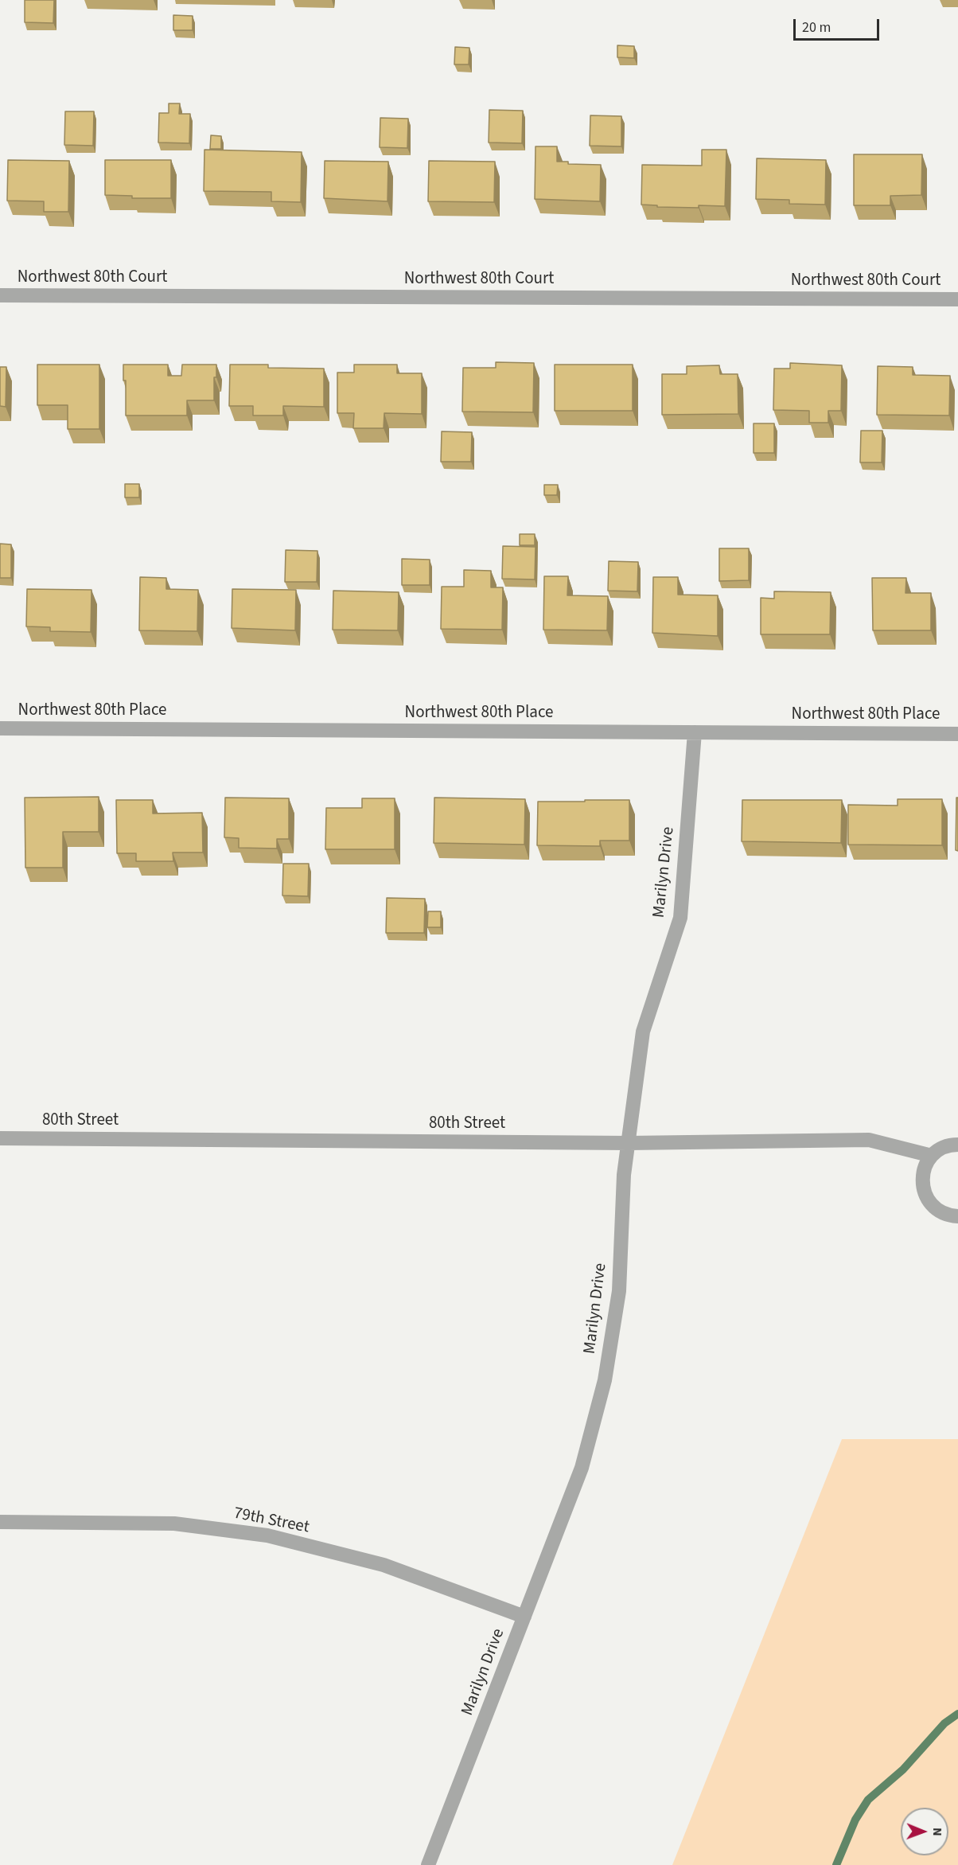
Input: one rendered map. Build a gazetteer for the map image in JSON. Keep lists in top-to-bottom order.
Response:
{
  "streets": {
    "street": [
      "Northwest 80th Court",
      "Northwest 80th Place",
      "Marilyn Drive",
      "80th Street",
      "79th Street"
    ]
  },
  "crossings": [
    ["Northwest 80th Place", "Marilyn Drive"],
    ["Marilyn Drive", "80th Street"],
    ["Marilyn Drive", "79th Street"]
  ],
  "scale_bar": "20 m",
  "north": "right"
}
